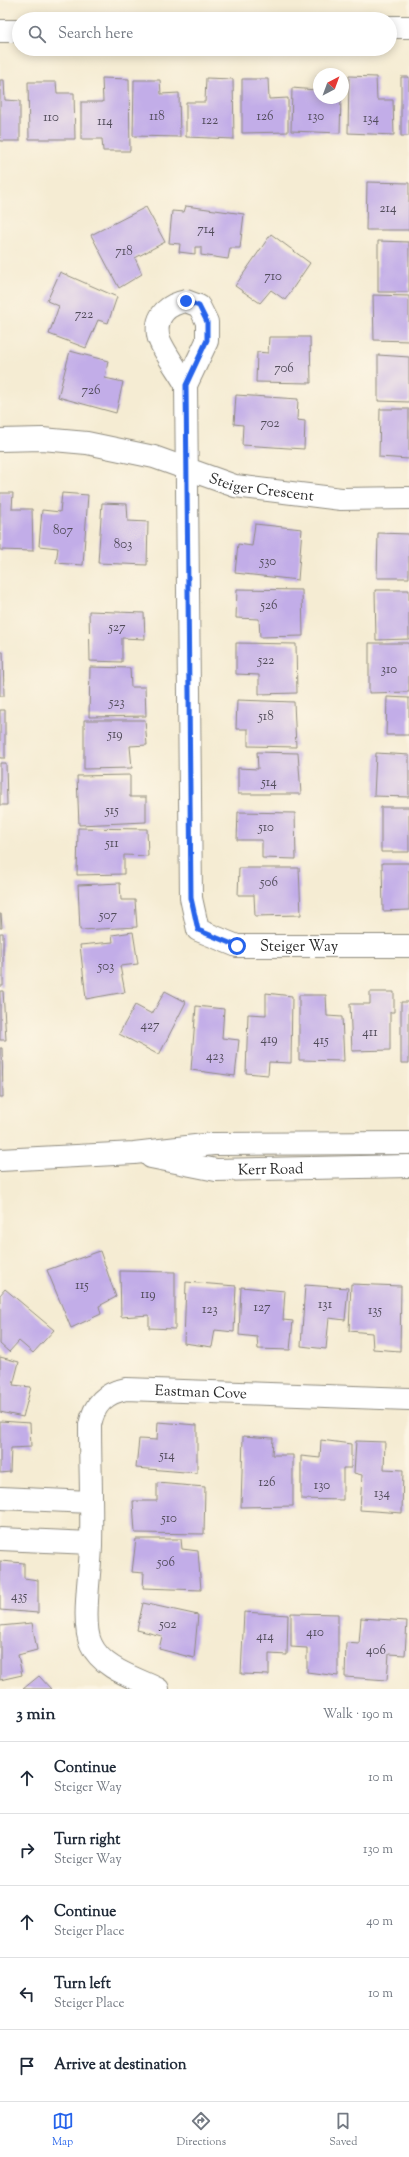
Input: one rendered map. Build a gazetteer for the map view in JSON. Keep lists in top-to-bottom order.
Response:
{
  "streets": {
    "street": [
      "Steiger Crescent",
      "Steiger Way",
      "Kerr Road",
      "Eastman Cove"
    ]
  },
  "crossings": [
    ["Steiger Crescent", "Steiger Way"]
  ],
  "house_numbers": [
    "118",
    "126",
    "130",
    "110",
    "134",
    "122",
    "114",
    "214",
    "714",
    "718",
    "710",
    "722",
    "706",
    "726",
    "702",
    "807",
    "803",
    "530",
    "526",
    "527",
    "522",
    "310",
    "523",
    "518",
    "519",
    "514",
    "515",
    "510",
    "511",
    "506",
    "507",
    "503",
    "427",
    "411",
    "419",
    "415",
    "423",
    "115",
    "119",
    "131",
    "127",
    "123",
    "135",
    "514",
    "126",
    "130",
    "134",
    "510",
    "506",
    "435",
    "502",
    "410",
    "414",
    "406"
  ],
  "north": "top right",
  "page": {
    "search": "Search here",
    "heading": ["3 min", "Walk · 190 m"],
    "list": [
      ["Continue", "Steiger Way", "10 m"],
      ["Turn right", "Steiger Way", "130 m"],
      ["Continue", "Steiger Place", "40 m"],
      ["Turn left", "Steiger Place", "10 m"],
      "Arrive at destination"
    ],
    "nav": ["Map", "Directions", "Saved"]
  }
}
